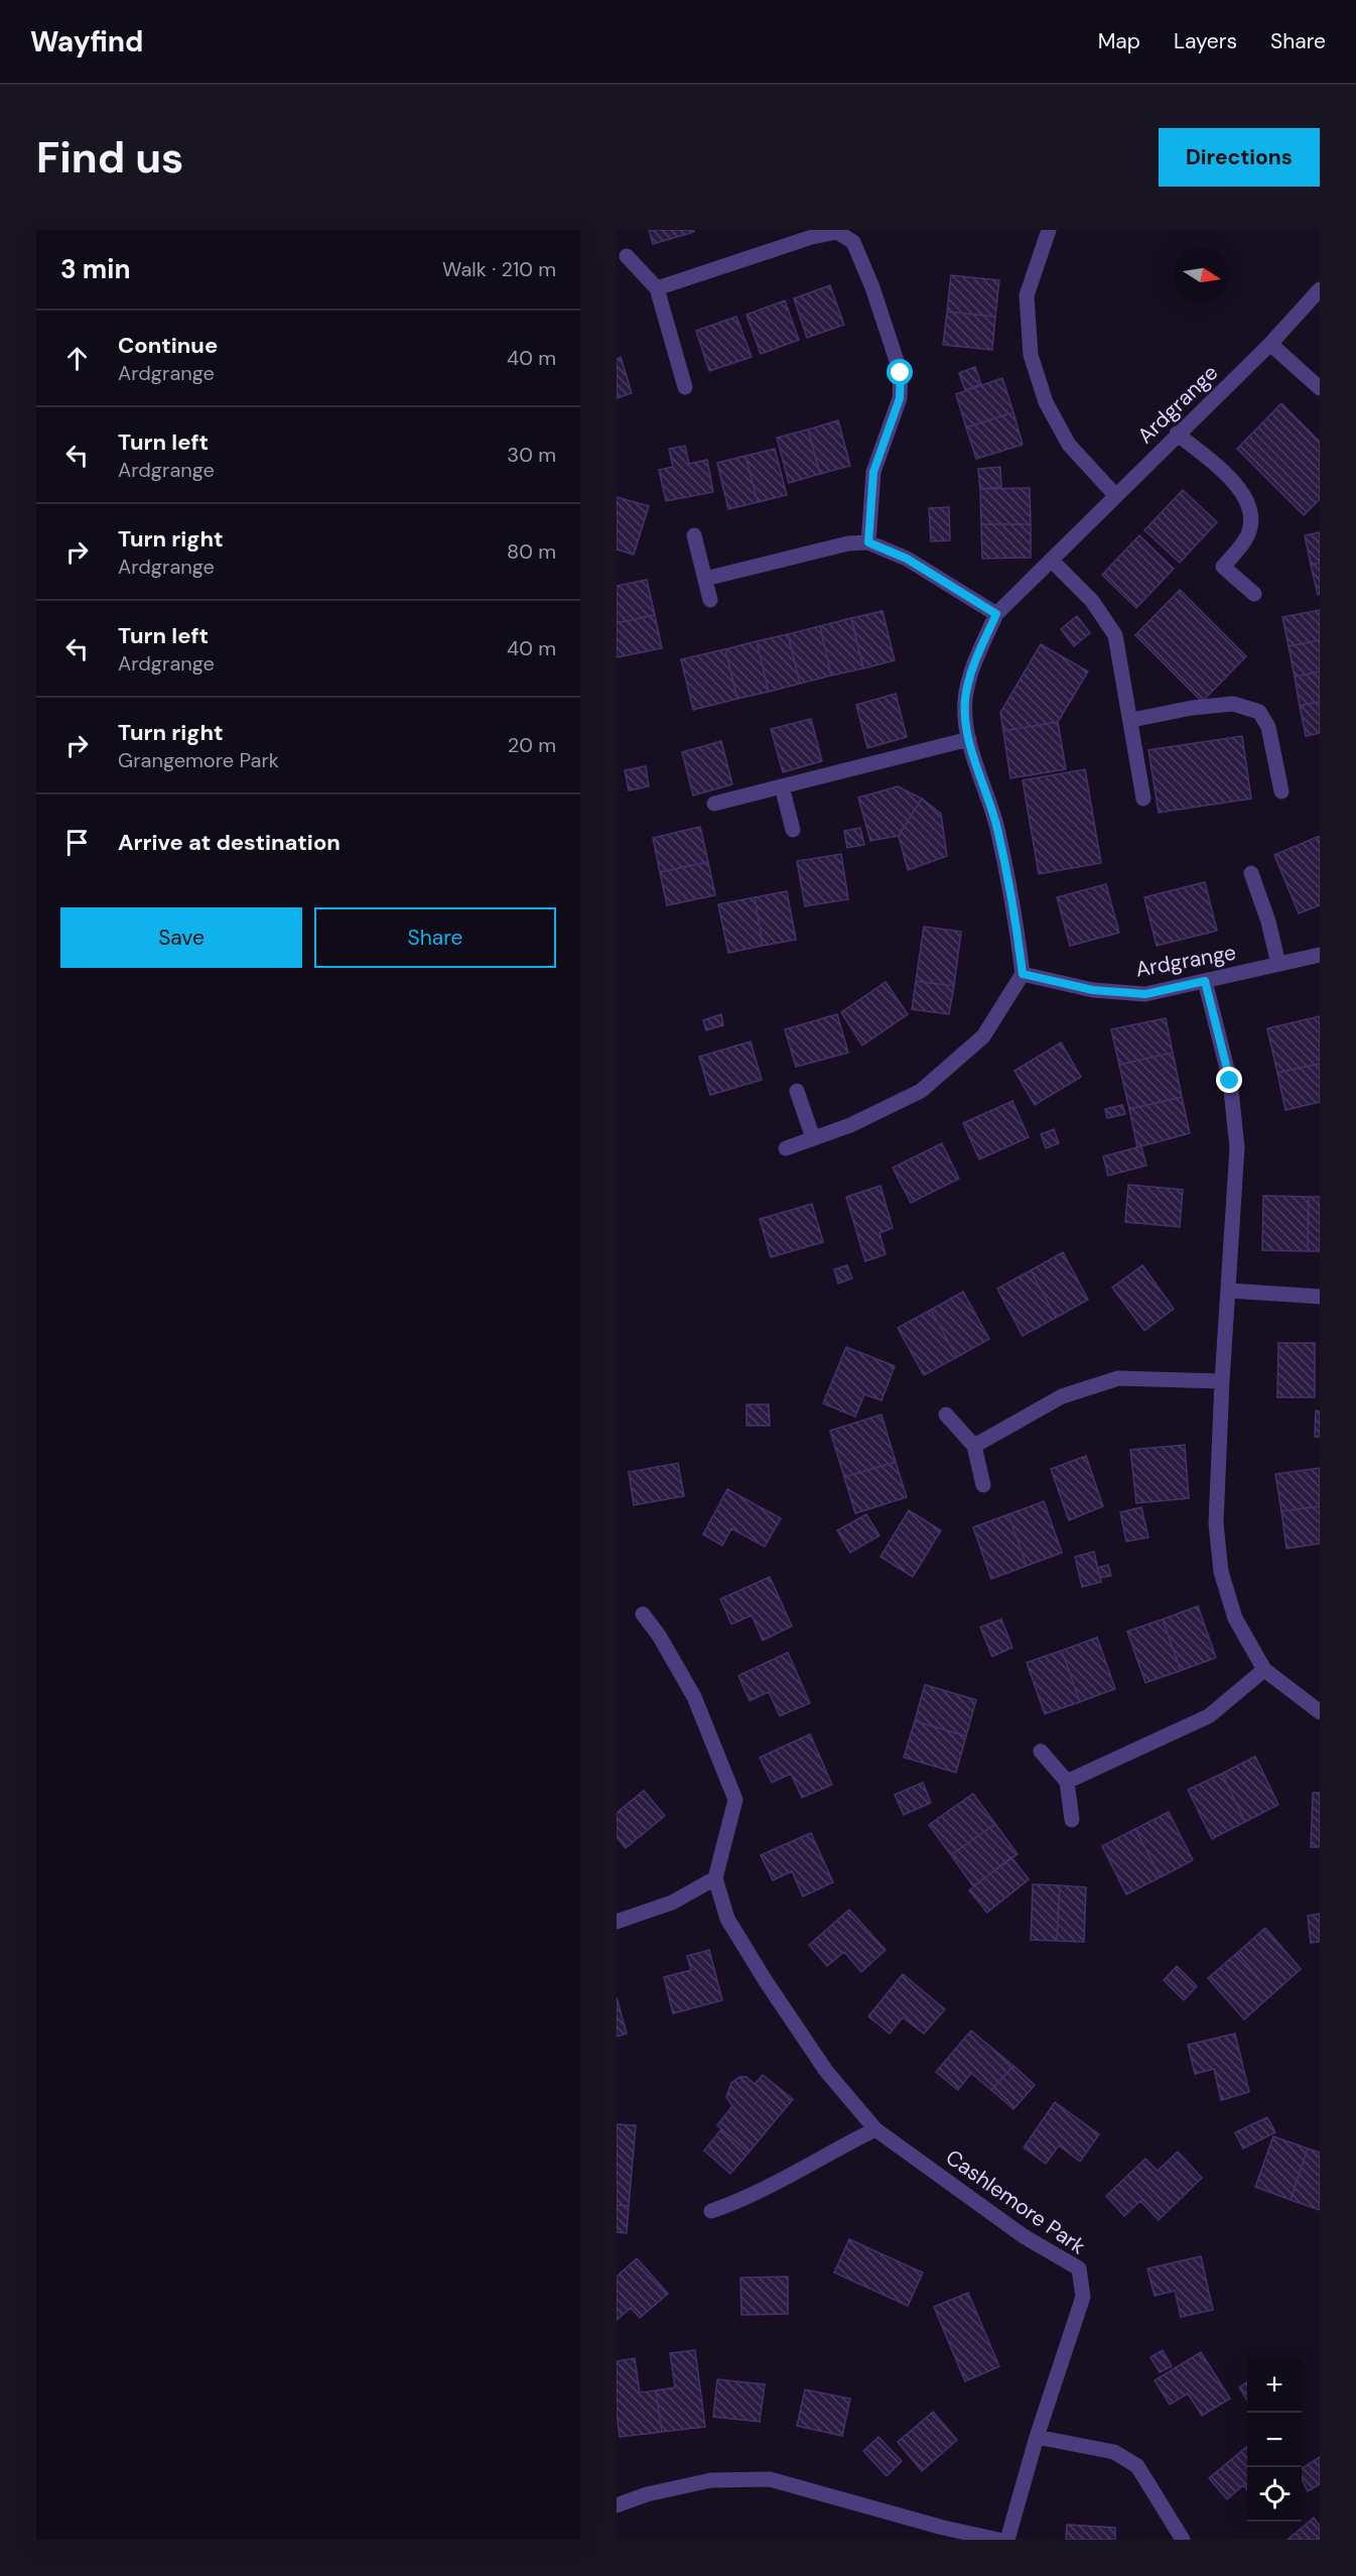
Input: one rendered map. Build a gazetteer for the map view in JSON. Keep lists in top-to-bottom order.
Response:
{
  "streets": {
    "street": ["Ardgrange", "Cashlemore Park"]
  },
  "north": "right",
  "page": {
    "header": "Wayfind",
    "nav": ["Map", "Layers", "Share"],
    "buttons": [
      "Directions",
      ["Save", "Share"]
    ],
    "title": "Find us",
    "heading": ["3 min", "Walk · 210 m"],
    "list": [
      ["Continue", "Ardgrange", "40 m"],
      ["Turn left", "Ardgrange", "30 m"],
      ["Turn right", "Ardgrange", "80 m"],
      ["Turn left", "Ardgrange", "40 m"],
      ["Turn right", "Grangemore Park", "20 m"],
      "Arrive at destination"
    ],
    "map_buttons": ["+", "−"]
  }
}
